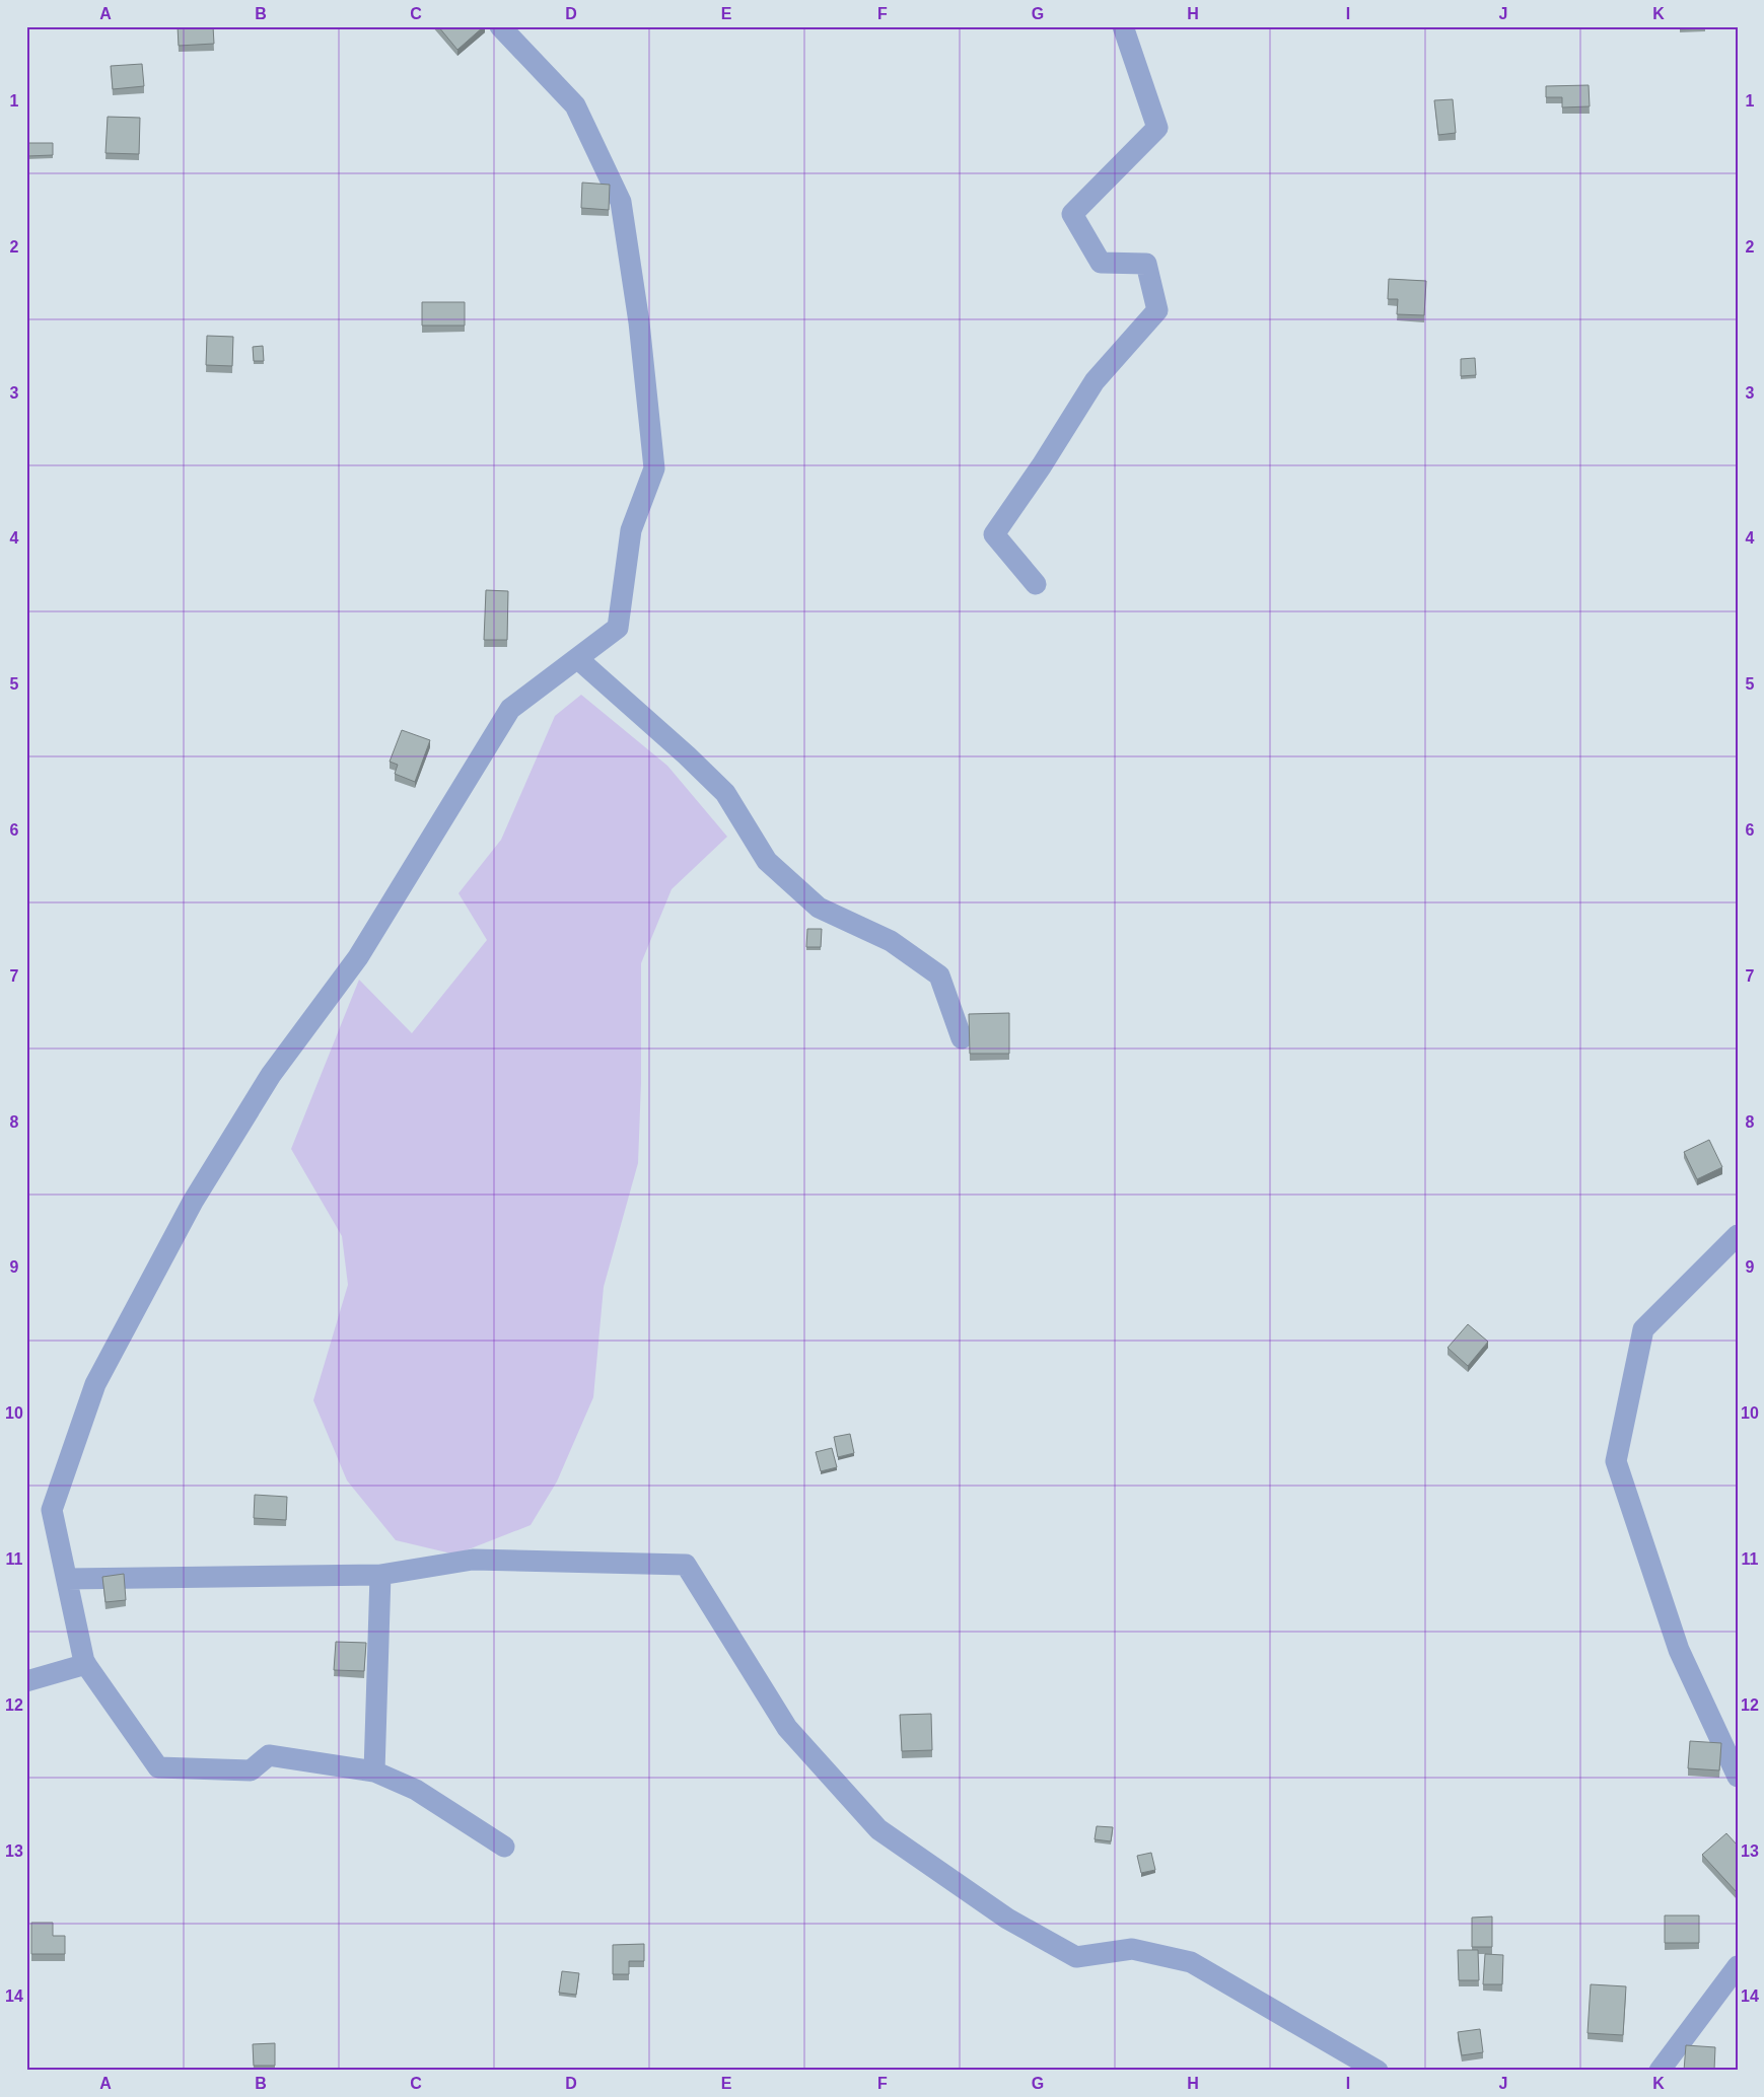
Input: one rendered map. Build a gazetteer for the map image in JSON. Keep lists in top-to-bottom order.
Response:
{
  "grid": {
    "columns": [
      "A",
      "B",
      "C",
      "D",
      "E",
      "F",
      "G",
      "H",
      "I",
      "J",
      "K"
    ],
    "rows": [
      "1",
      "2",
      "3",
      "4",
      "5",
      "6",
      "7",
      "8",
      "9",
      "10",
      "11",
      "12",
      "13",
      "14"
    ]
  }
}
